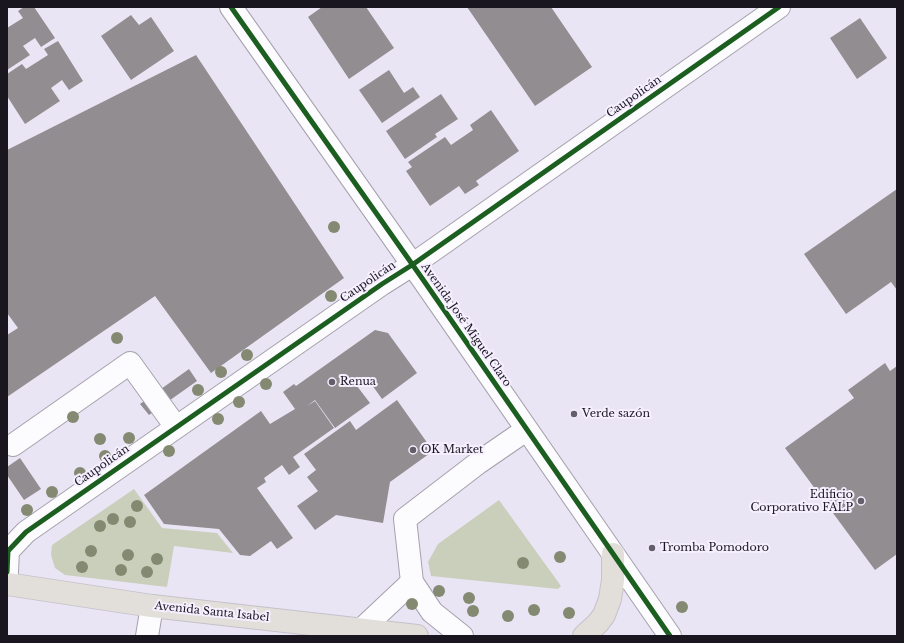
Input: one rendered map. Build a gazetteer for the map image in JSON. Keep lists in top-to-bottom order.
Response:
{
  "streets": {
    "main road": ["Avenida Santa Isabel"],
    "street": ["Caupolicán", "Avenida José Miguel Claro"]
  },
  "crossings": [
    ["Caupolicán", "Avenida José Miguel Claro"]
  ],
  "places": [
    "Renua",
    "Verde sazón",
    "OK Market",
    "Edificio Corporativo FALP",
    "Tromba Pomodoro"
  ]
}
